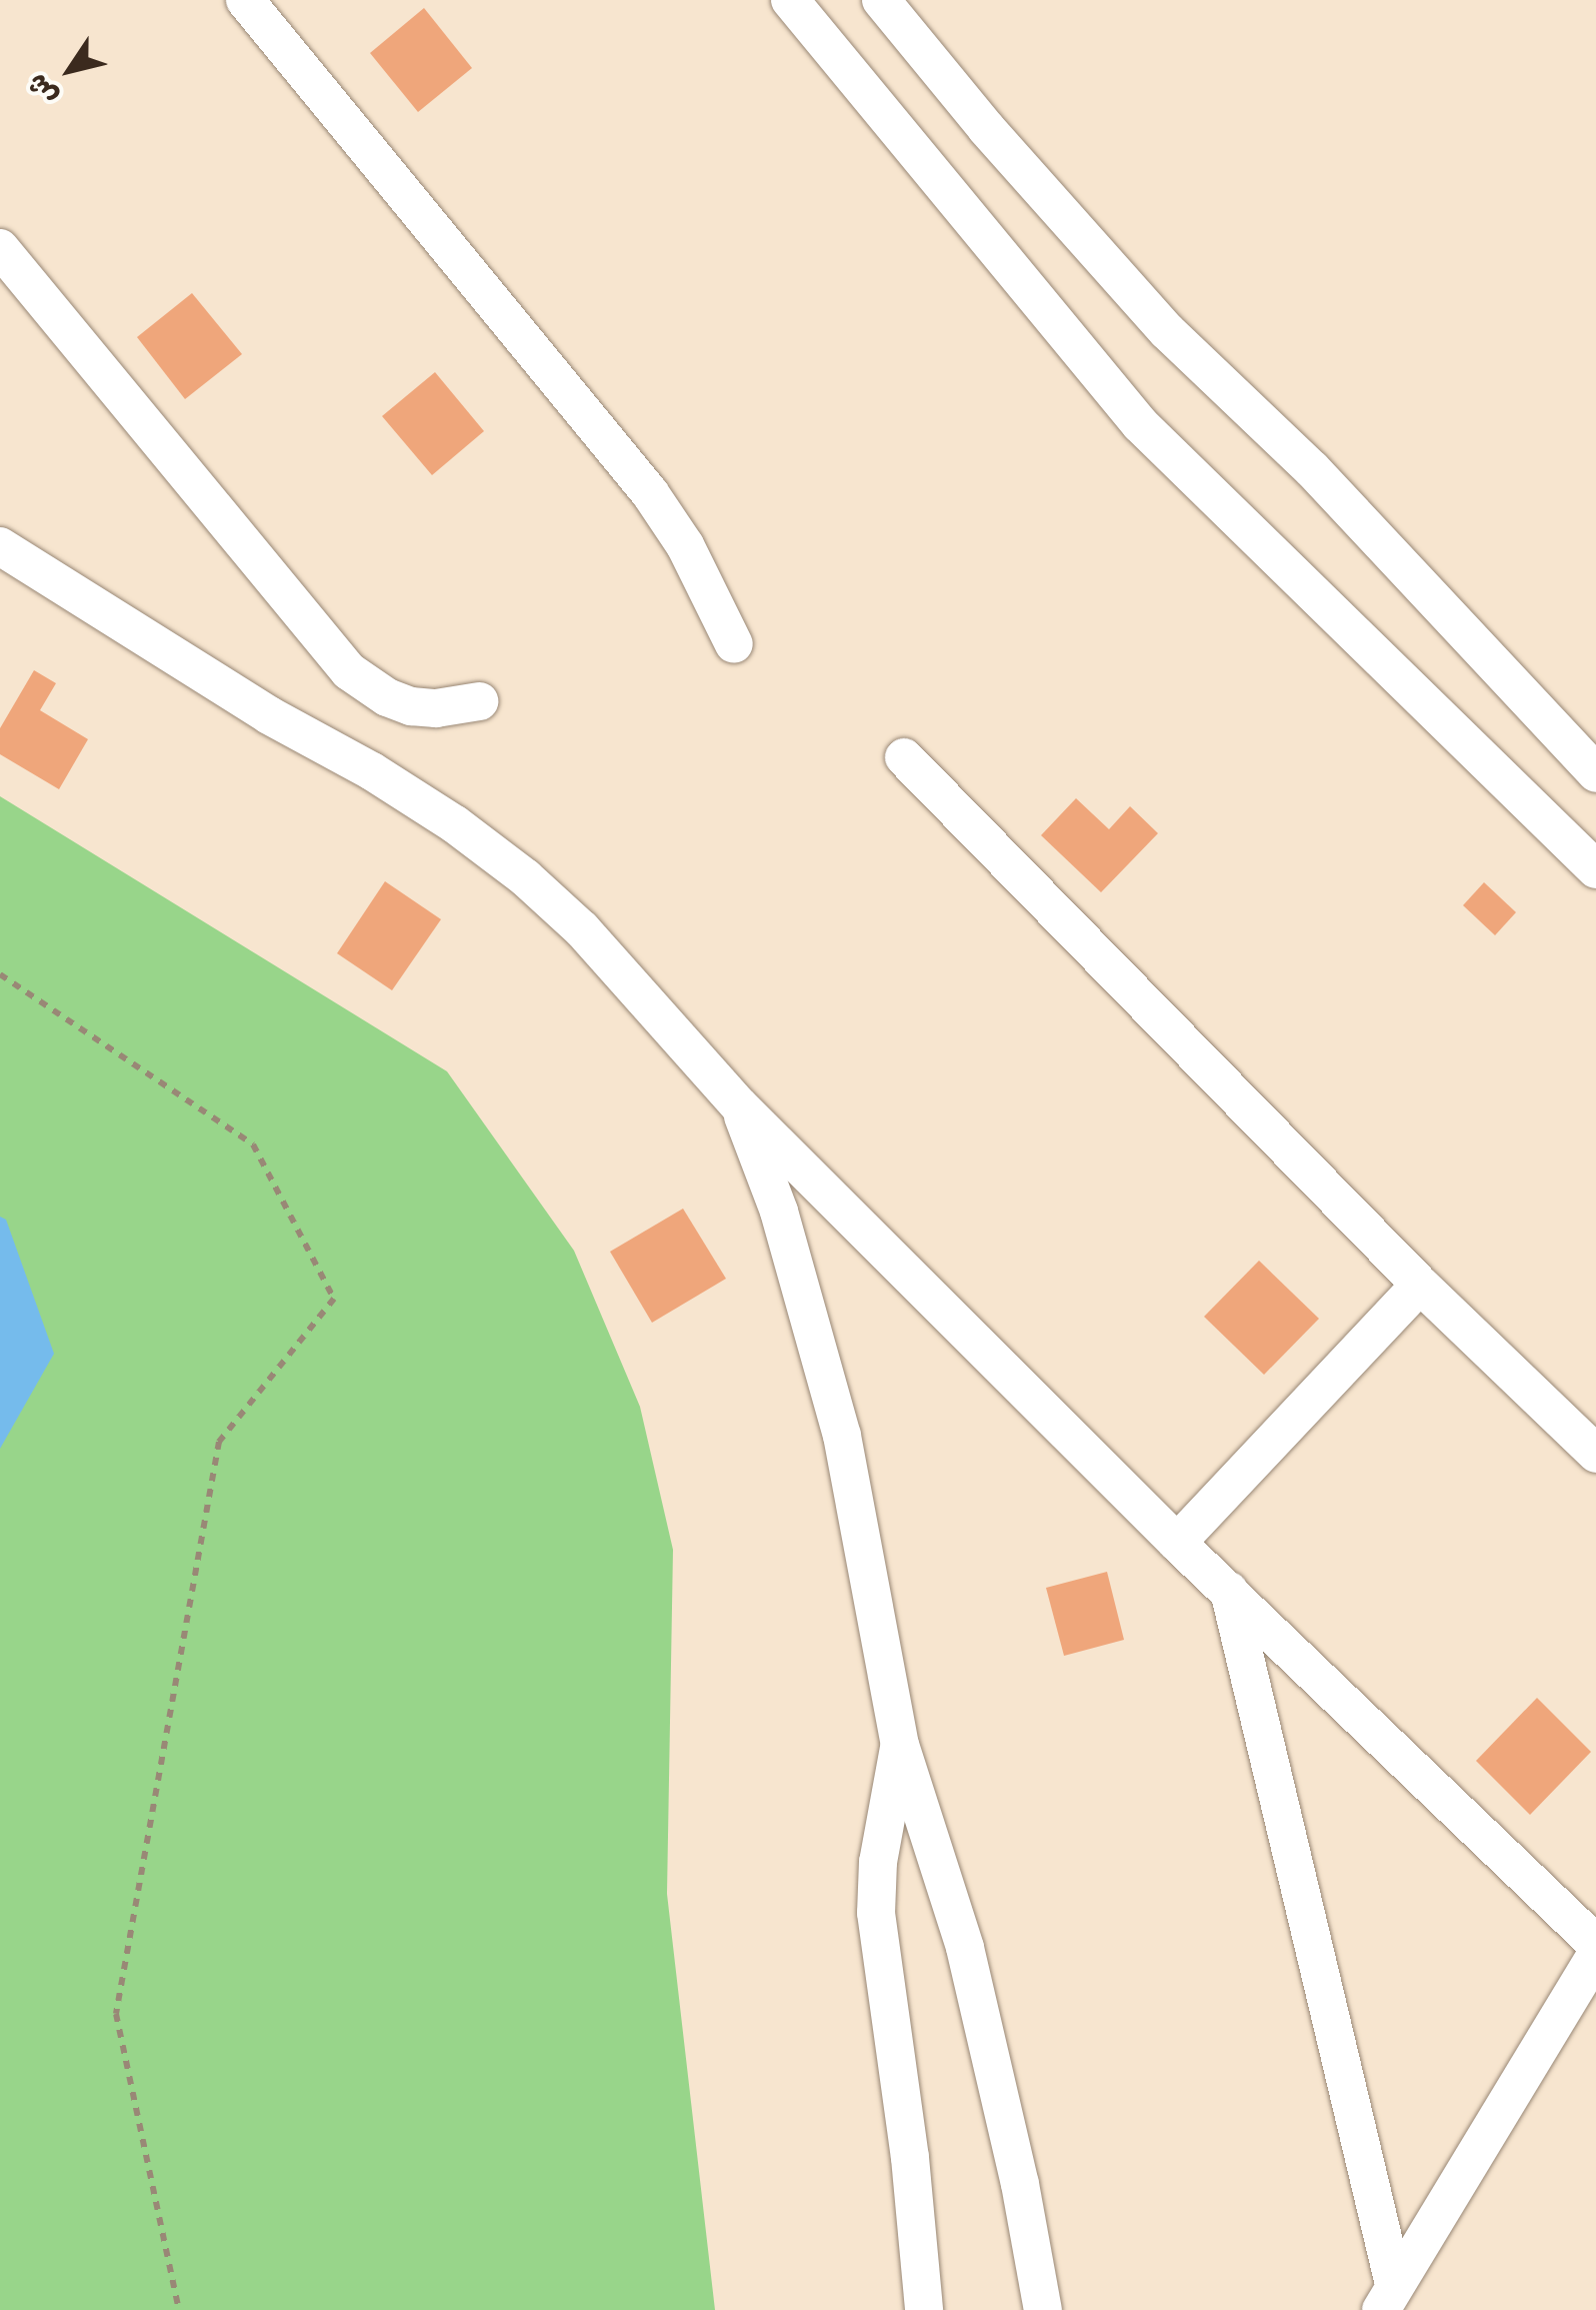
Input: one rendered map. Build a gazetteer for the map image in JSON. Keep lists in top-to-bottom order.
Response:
{
  "north": "bottom left"
}
